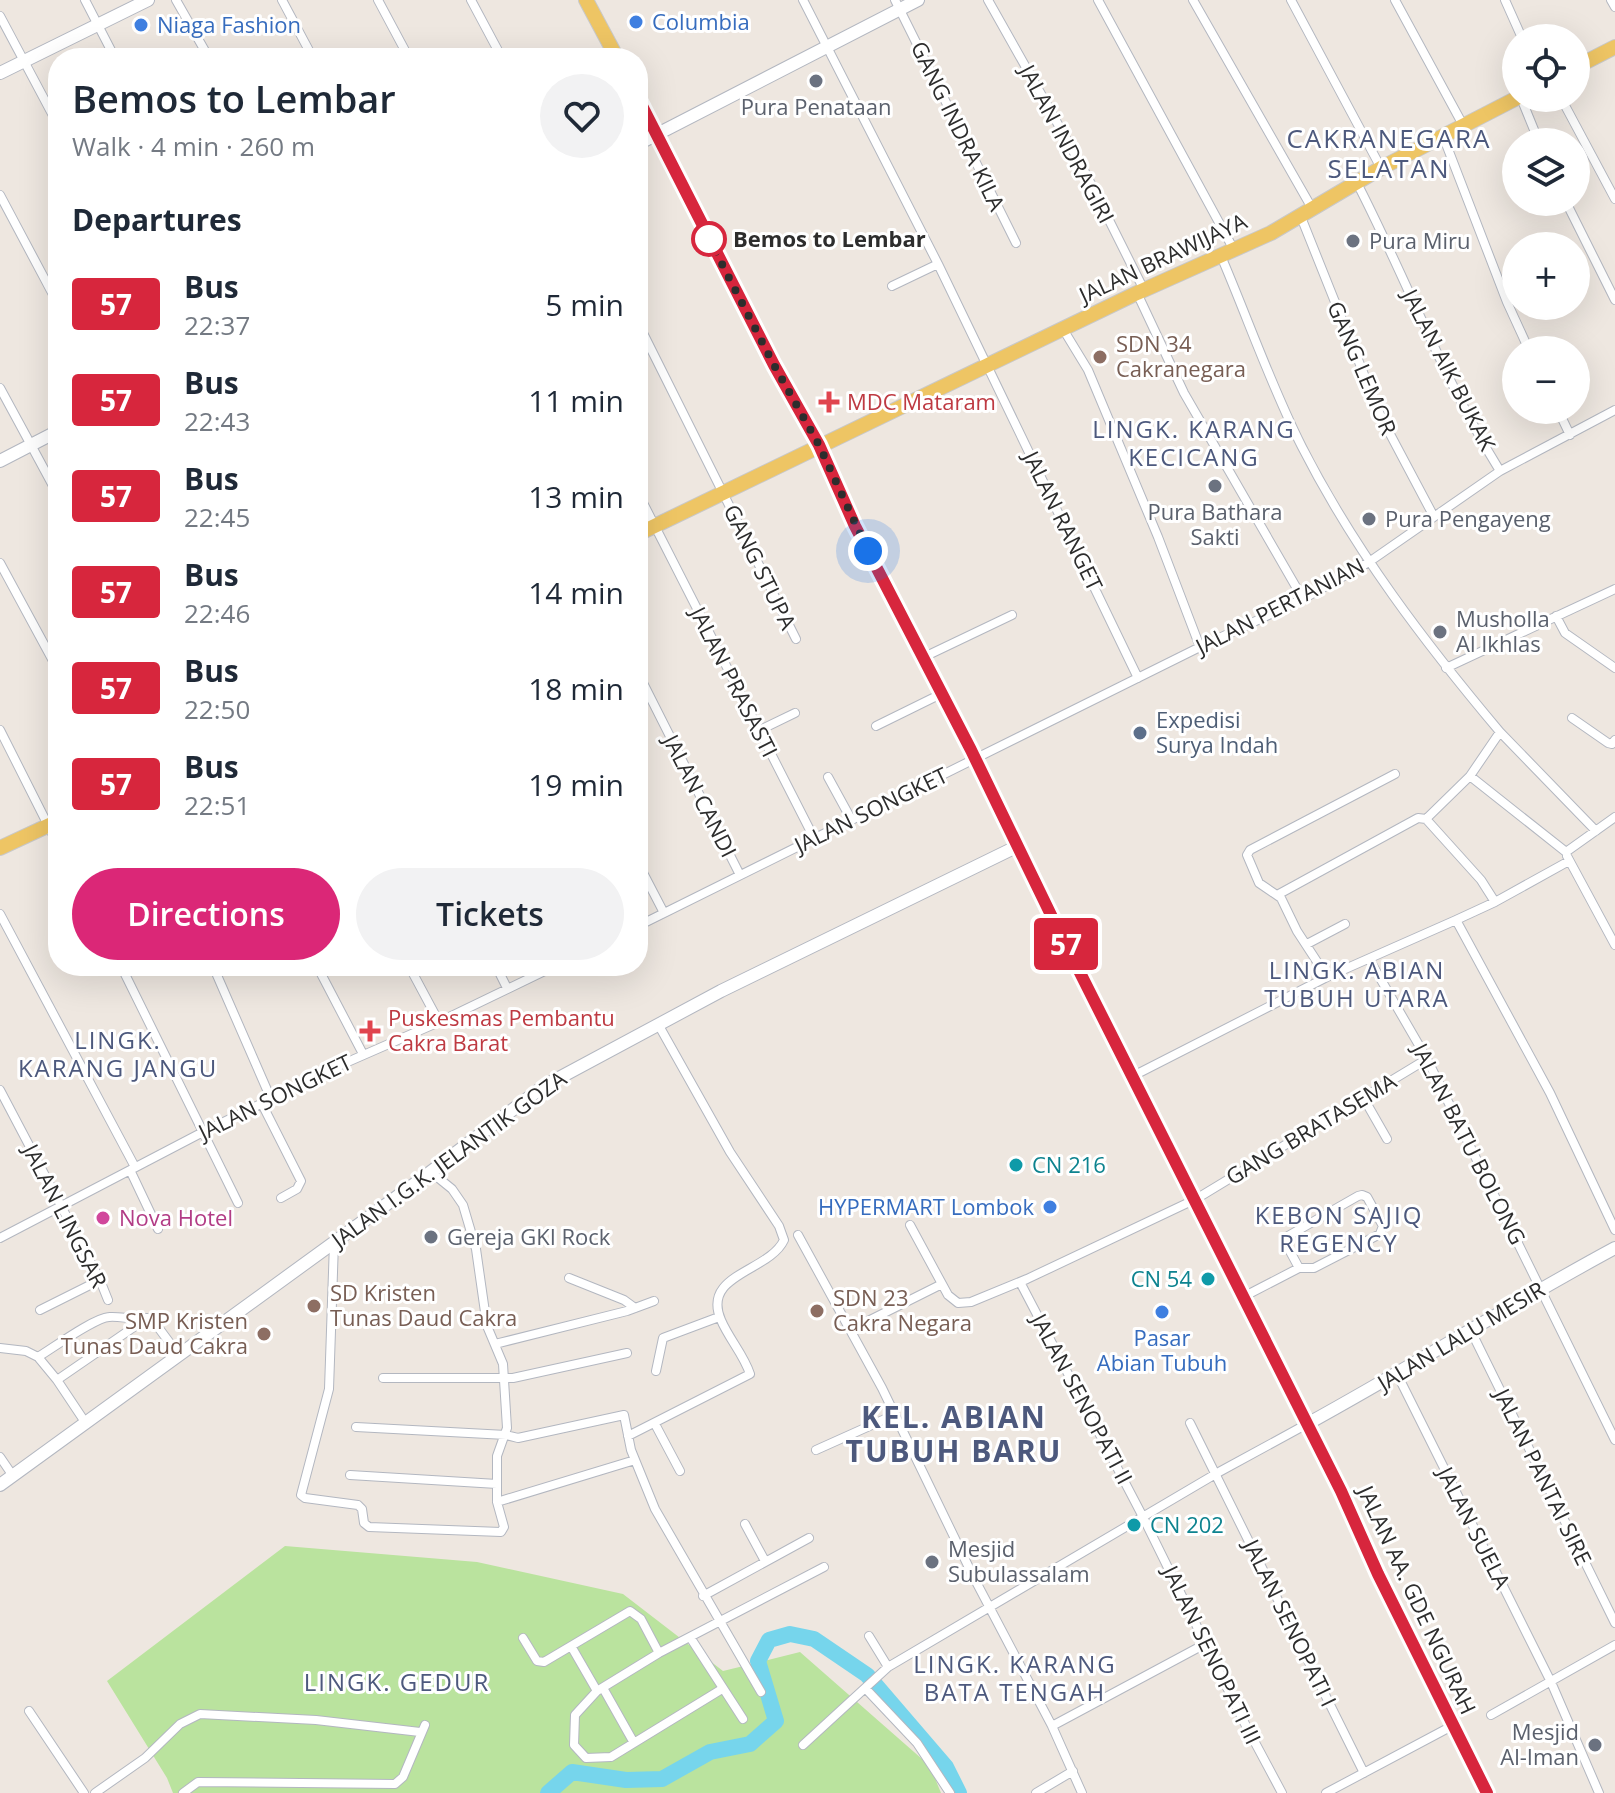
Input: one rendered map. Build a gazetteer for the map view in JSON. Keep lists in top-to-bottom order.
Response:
{
  "streets": {
    "main road": ["JALAN BRAWIJAYA", "JALAN AA. GDE NGURAH"],
    "street": [
      "GANG INDRA KILA",
      "JALAN INDRAGIRI",
      "GANG LEMOR",
      "JALAN AIK BUKAK",
      "JALAN RANGET",
      "GANG STUPA",
      "JALAN PERTANIAN",
      "JALAN PRASASTI",
      "JALAN CANDI",
      "JALAN SONGKET",
      "GANG BRATASEMA",
      "JALAN BATU BOLONG",
      "JALAN I.G.K. JELANTIK GOZA",
      "JALAN LINGSAR",
      "JALAN LALU MESIR",
      "JALAN SENOPATI II",
      "JALAN PANTAI SIRE",
      "JALAN SUELA",
      "JALAN SENOPATI I",
      "JALAN SENOPATI III"
    ]
  },
  "crossings": [
    ["JALAN INDRAGIRI", "JALAN BRAWIJAYA"],
    ["JALAN INDRAGIRI", "JALAN PERTANIAN"],
    ["JALAN BRAWIJAYA", "GANG LEMOR"],
    ["JALAN BRAWIJAYA", "JALAN AIK BUKAK"],
    ["JALAN BRAWIJAYA", "JALAN RANGET"],
    ["JALAN BRAWIJAYA", "GANG STUPA"],
    ["JALAN BRAWIJAYA", "JALAN PRASASTI"],
    ["JALAN BRAWIJAYA", "JALAN AA. GDE NGURAH"],
    ["GANG LEMOR", "JALAN PERTANIAN"],
    ["JALAN AIK BUKAK", "JALAN PERTANIAN"],
    ["JALAN RANGET", "JALAN PERTANIAN"],
    ["JALAN PERTANIAN", "JALAN SONGKET"],
    ["JALAN PERTANIAN", "JALAN AA. GDE NGURAH"],
    ["JALAN PRASASTI", "JALAN SONGKET"],
    ["JALAN CANDI", "JALAN SONGKET"],
    ["JALAN SONGKET", "JALAN LINGSAR"],
    ["JALAN SONGKET", "JALAN AA. GDE NGURAH"],
    ["GANG BRATASEMA", "JALAN BATU BOLONG"],
    ["GANG BRATASEMA", "JALAN SENOPATI II"],
    ["GANG BRATASEMA", "JALAN AA. GDE NGURAH"],
    ["JALAN BATU BOLONG", "JALAN LALU MESIR"],
    ["JALAN I.G.K. JELANTIK GOZA", "JALAN AA. GDE NGURAH"],
    ["JALAN LALU MESIR", "JALAN PANTAI SIRE"],
    ["JALAN LALU MESIR", "JALAN SUELA"],
    ["JALAN LALU MESIR", "JALAN AA. GDE NGURAH"],
    ["JALAN SENOPATI II", "JALAN SENOPATI III"]
  ],
  "districts": [
    "CAKRANEGARA SELATAN",
    "LINGK. KARANG KECICANG",
    "LINGK. ABIAN TUBUH UTARA",
    "LINGK. KARANG JANGU",
    "KEBON SAJIQ REGENCY",
    "KEL. ABIAN TUBUH BARU",
    "LINGK. KARANG BATA TENGAH",
    "LINGK. GEDUR"
  ],
  "places": {
    "other": [
      "Columbia",
      "Niaga Fashion",
      "Pura Penataan",
      "Bemos to Lembar",
      "Pura Miru",
      "SDN 34 Cakranegara",
      "Pura Bathara Sakti",
      "Pura Pengayeng",
      "Musholla Al Ikhlas",
      "Expedisi Surya Indah",
      "CN 216",
      "HYPERMART Lombok",
      "Nova Hotel",
      "Gereja GKI Rock",
      "CN 54",
      "SD Kristen Tunas Daud Cakra",
      "SDN 23 Cakra Negara",
      "Pasar Abian Tubuh",
      "SMP Kristen Tunas Daud Cakra",
      "CN 202",
      "Mesjid Subulassalam",
      "Mesjid Al-Iman"
    ],
    "health": ["MDC Mataram", "Puskesmas Pembantu Cakra Barat"]
  },
  "lines": ["bus line 57"],
  "page": {
    "on_map": "57",
    "map_buttons": ["+", "−"],
    "heading": [
      ["Bemos to Lembar", "Walk · 4 min · 260 m"],
      "Departures"
    ],
    "list": [
      {
        "mark": "57",
        "name": "Bus",
        "note": "22:37",
        "value": "5 min"
      },
      {
        "mark": "57",
        "name": "Bus",
        "note": "22:43",
        "value": "11 min"
      },
      {
        "mark": "57",
        "name": "Bus",
        "note": "22:45",
        "value": "13 min"
      },
      {
        "mark": "57",
        "name": "Bus",
        "note": "22:46",
        "value": "14 min"
      },
      {
        "mark": "57",
        "name": "Bus",
        "note": "22:50",
        "value": "18 min"
      },
      {
        "mark": "57",
        "name": "Bus",
        "note": "22:51",
        "value": "19 min"
      }
    ],
    "buttons": ["Directions", "Tickets"]
  }
}
